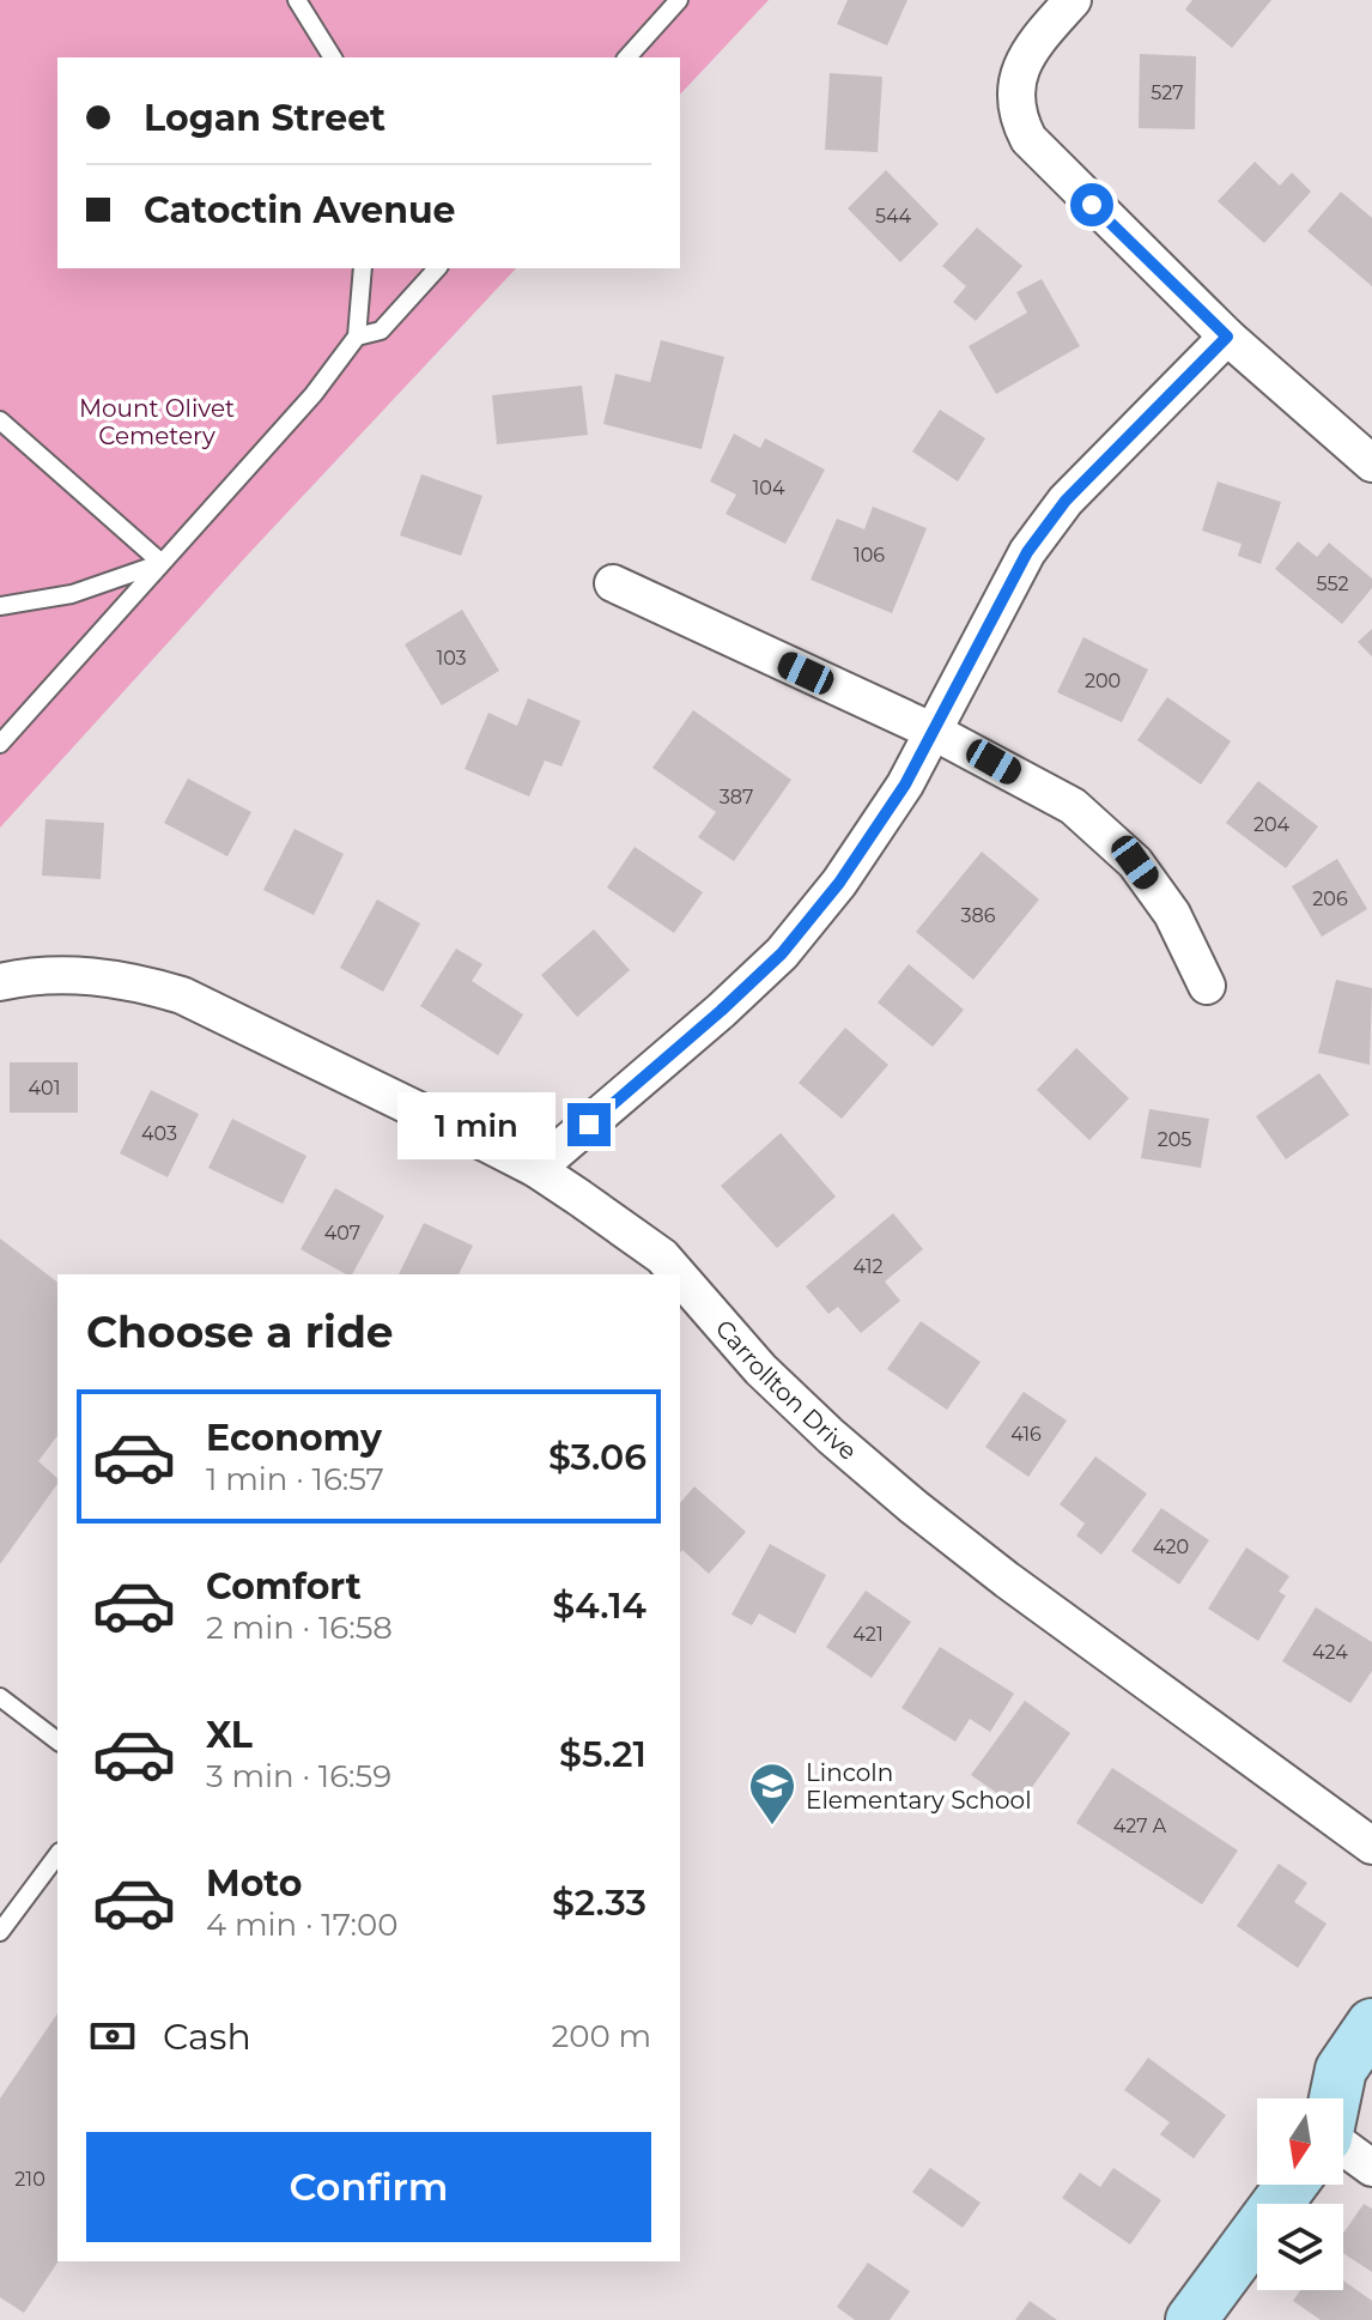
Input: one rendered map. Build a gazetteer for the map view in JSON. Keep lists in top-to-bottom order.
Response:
{
  "streets": {
    "street": ["Carrollton Drive"]
  },
  "parks": ["Mount Olivet Cemetery"],
  "places": {
    "school or university": ["Lincoln Elementary School"]
  },
  "house_numbers": [
    "527",
    "544",
    "104",
    "106",
    "552",
    "103",
    "200",
    "387",
    "204",
    "206",
    "386",
    "401",
    "403",
    "205",
    "407",
    "412",
    "416",
    "420",
    "421",
    "424",
    "427 A",
    "210"
  ],
  "north": "bottom",
  "page": {
    "banner": ["Logan Street", "Catoctin Avenue"],
    "bubble": "1 min",
    "heading": "Choose a ride",
    "list": [
      {
        "name": "Economy",
        "note": "1 min · 16:57",
        "value": "$3.06"
      },
      {
        "name": "Comfort",
        "note": "2 min · 16:58",
        "value": "$4.14"
      },
      {
        "name": "XL",
        "note": "3 min · 16:59",
        "value": "$5.21"
      },
      {
        "name": "Moto",
        "note": "4 min · 17:00",
        "value": "$2.33"
      }
    ],
    "pay": ["Cash", "200 m"],
    "buttons": "Confirm"
  }
}
